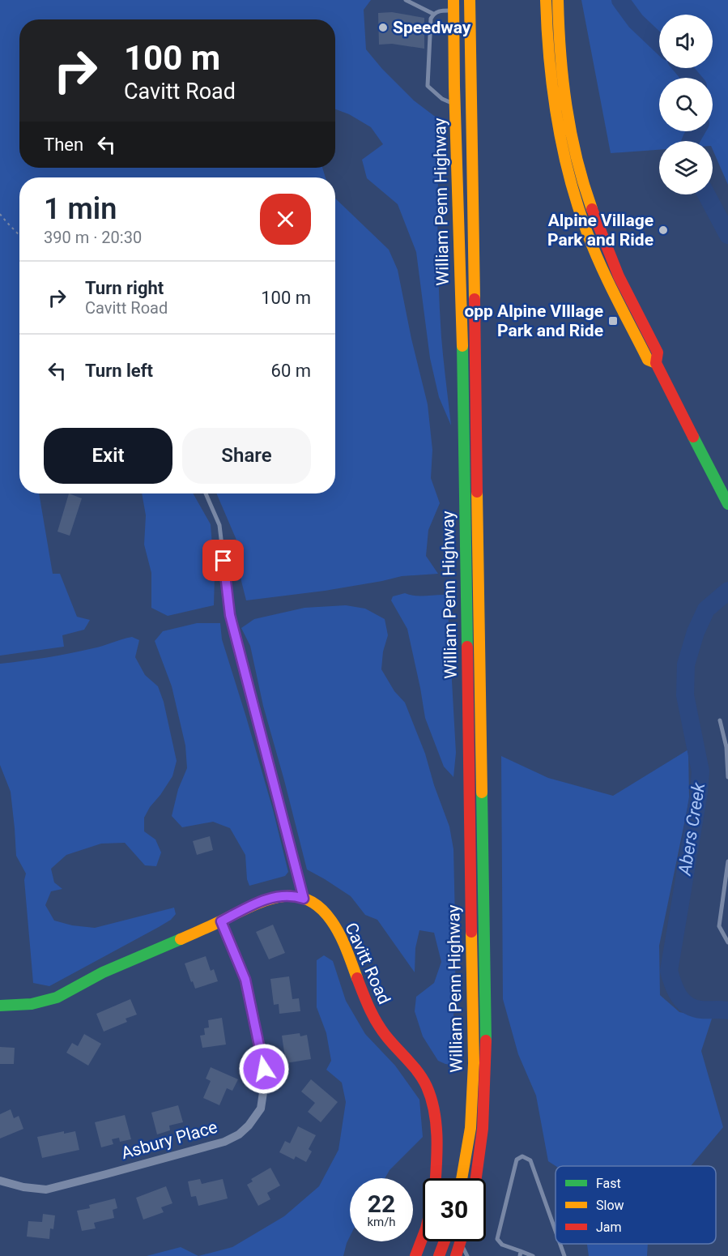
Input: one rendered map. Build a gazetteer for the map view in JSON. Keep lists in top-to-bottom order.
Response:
{
  "streets": {
    "main road": ["William Penn Highway", "Cavitt Road"],
    "street": ["Asbury Place"]
  },
  "crossings": [
    ["Cavitt Road", "Asbury Place"]
  ],
  "water": ["Abers Creek"],
  "places": {
    "other": ["Speedway", "Alpine Village Park and Ride"],
    "transit": ["opp Alpine VIllage Park and Ride"]
  },
  "legend": ["Fast", "Slow", "Jam"],
  "page": {
    "turn": ["100 m", "Cavitt Road"],
    "then": "Then",
    "heading": ["1 min", "390 m · 20:30"],
    "list": [
      {
        "name": "Turn right",
        "note": "Cavitt Road",
        "value": "100 m"
      },
      {
        "name": "Turn left",
        "value": "60 m"
      }
    ],
    "buttons": ["Exit", "Share"],
    "speed": "22 km/h",
    "limit": "30"
  }
}
